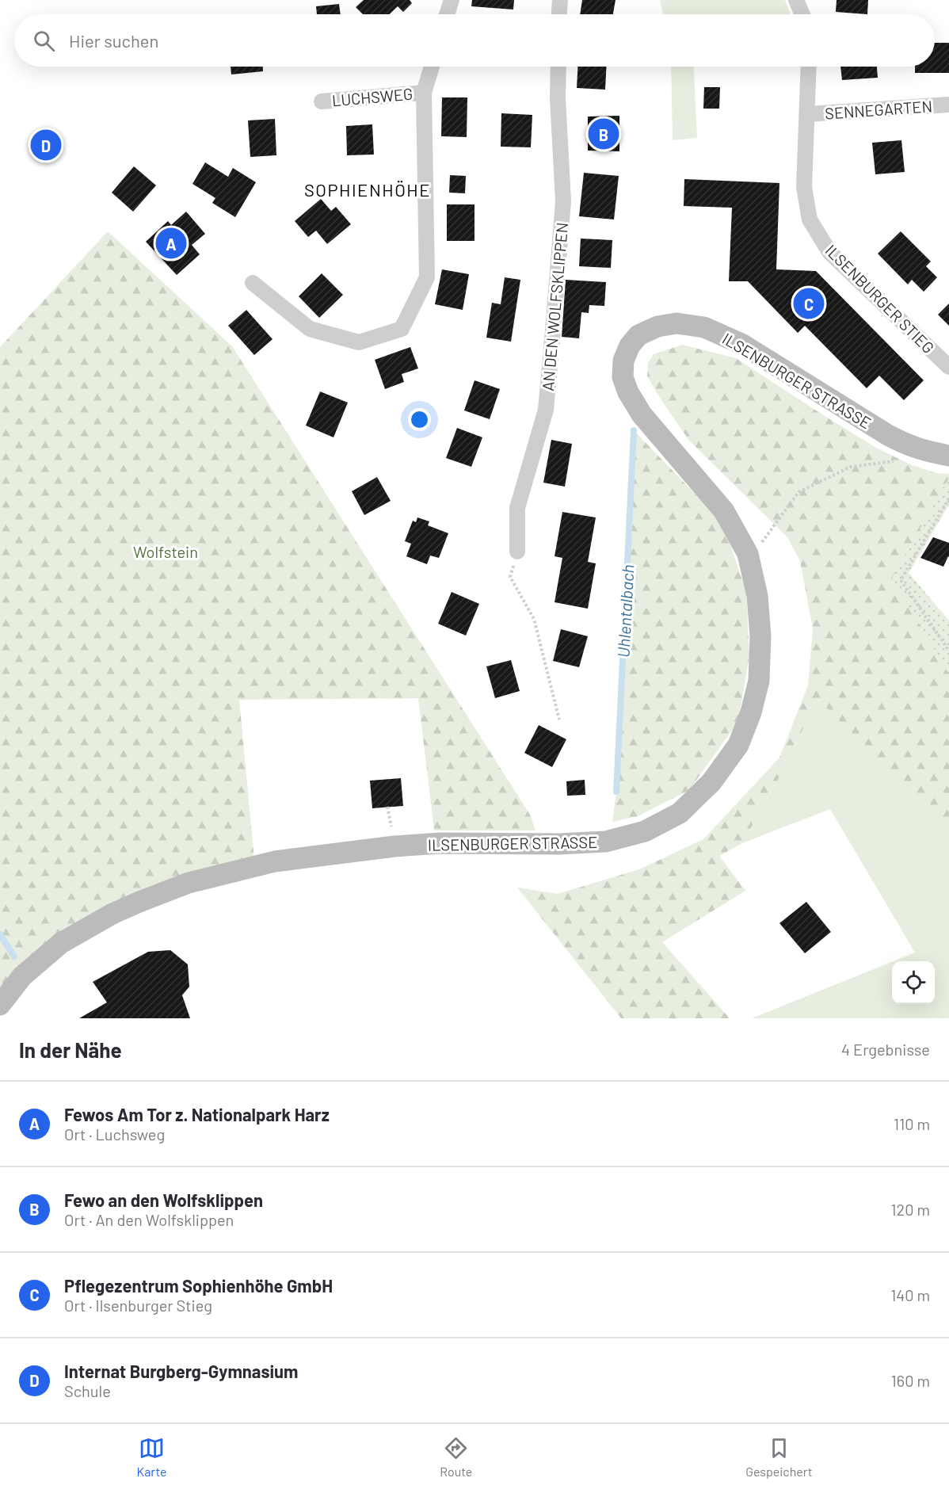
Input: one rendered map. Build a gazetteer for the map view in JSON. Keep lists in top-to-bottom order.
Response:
{
  "streets": {
    "main road": ["ILSENBURGER STRASSE"],
    "street": [
      "LUCHSWEG",
      "SENNEGARTEN",
      "ILSENBURGER STIEG",
      "AN DEN WOLFSKLIPPEN"
    ]
  },
  "crossings": [
    ["SENNEGARTEN", "ILSENBURGER STIEG"]
  ],
  "districts": ["SOPHIENHÖHE"],
  "water": ["Uhlentalbach"],
  "parks": ["Wolfstein"],
  "page": {
    "search": "Hier suchen",
    "pins": [
      "B",
      "D",
      "A",
      "C"
    ],
    "heading": ["In der Nähe", "4 Ergebnisse"],
    "list": [
      {
        "mark": "A",
        "name": "Fewos Am Tor z. Nationalpark Harz",
        "note": "Ort · Luchsweg",
        "value": "110 m"
      },
      {
        "mark": "B",
        "name": "Fewo an den Wolfsklippen",
        "note": "Ort · An den Wolfsklippen",
        "value": "120 m"
      },
      {
        "mark": "C",
        "name": "Pflegezentrum Sophienhöhe GmbH",
        "note": "Ort · Ilsenburger Stieg",
        "value": "140 m"
      },
      {
        "mark": "D",
        "name": "Internat Burgberg-Gymnasium",
        "note": "Schule",
        "value": "160 m"
      }
    ],
    "nav": ["Karte", "Route", "Gespeichert"]
  }
}
